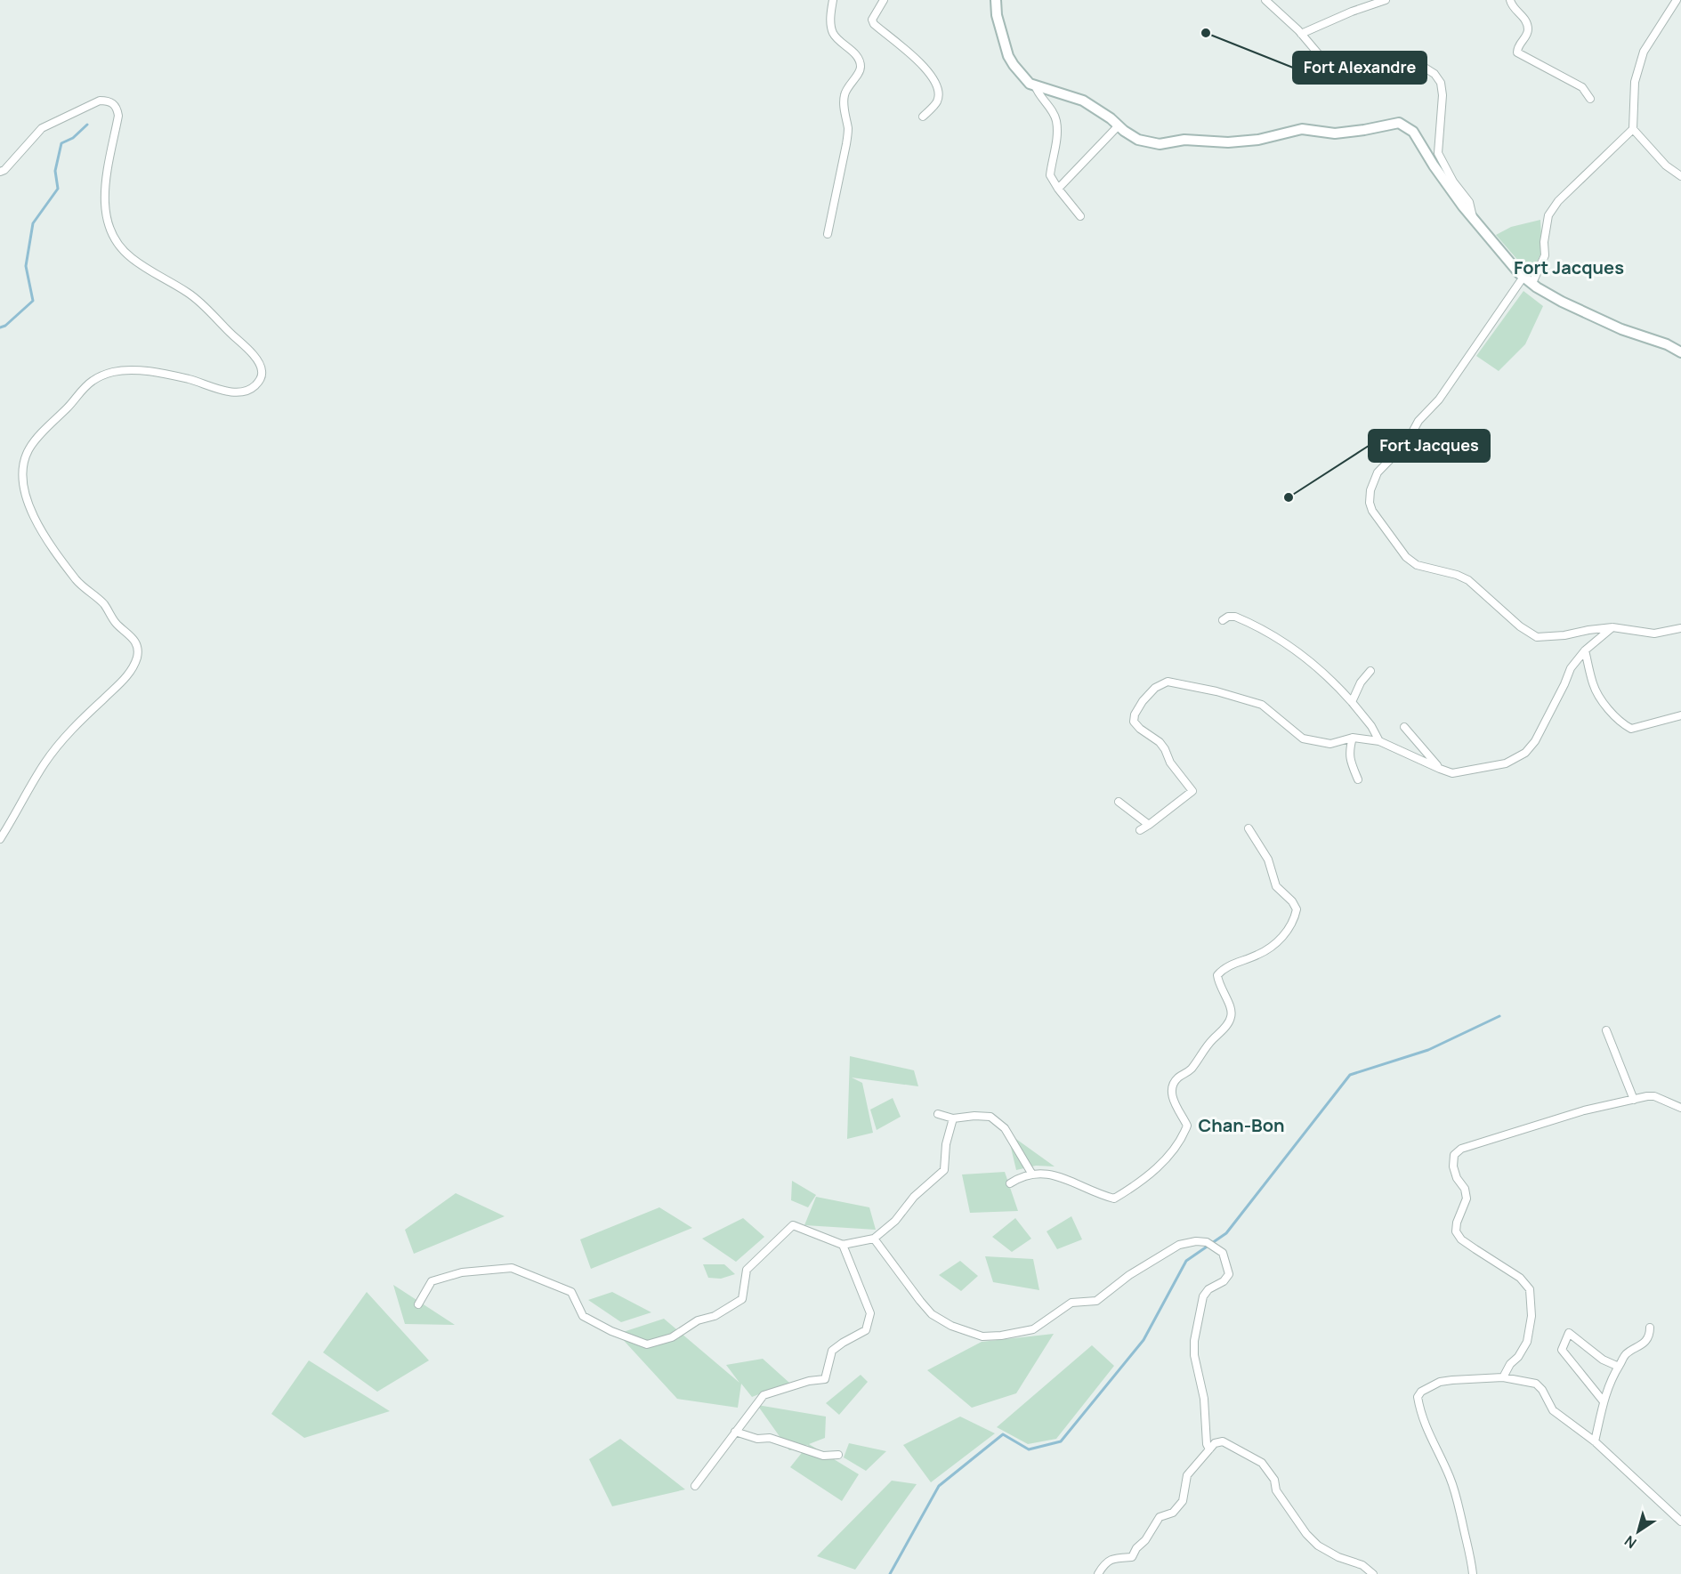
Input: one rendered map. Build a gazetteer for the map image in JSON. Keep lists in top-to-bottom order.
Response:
{
  "districts": ["Fort Jacques", "Chan-Bon"],
  "places": ["Fort Alexandre", "Fort Jacques"],
  "north": "bottom left"
}
